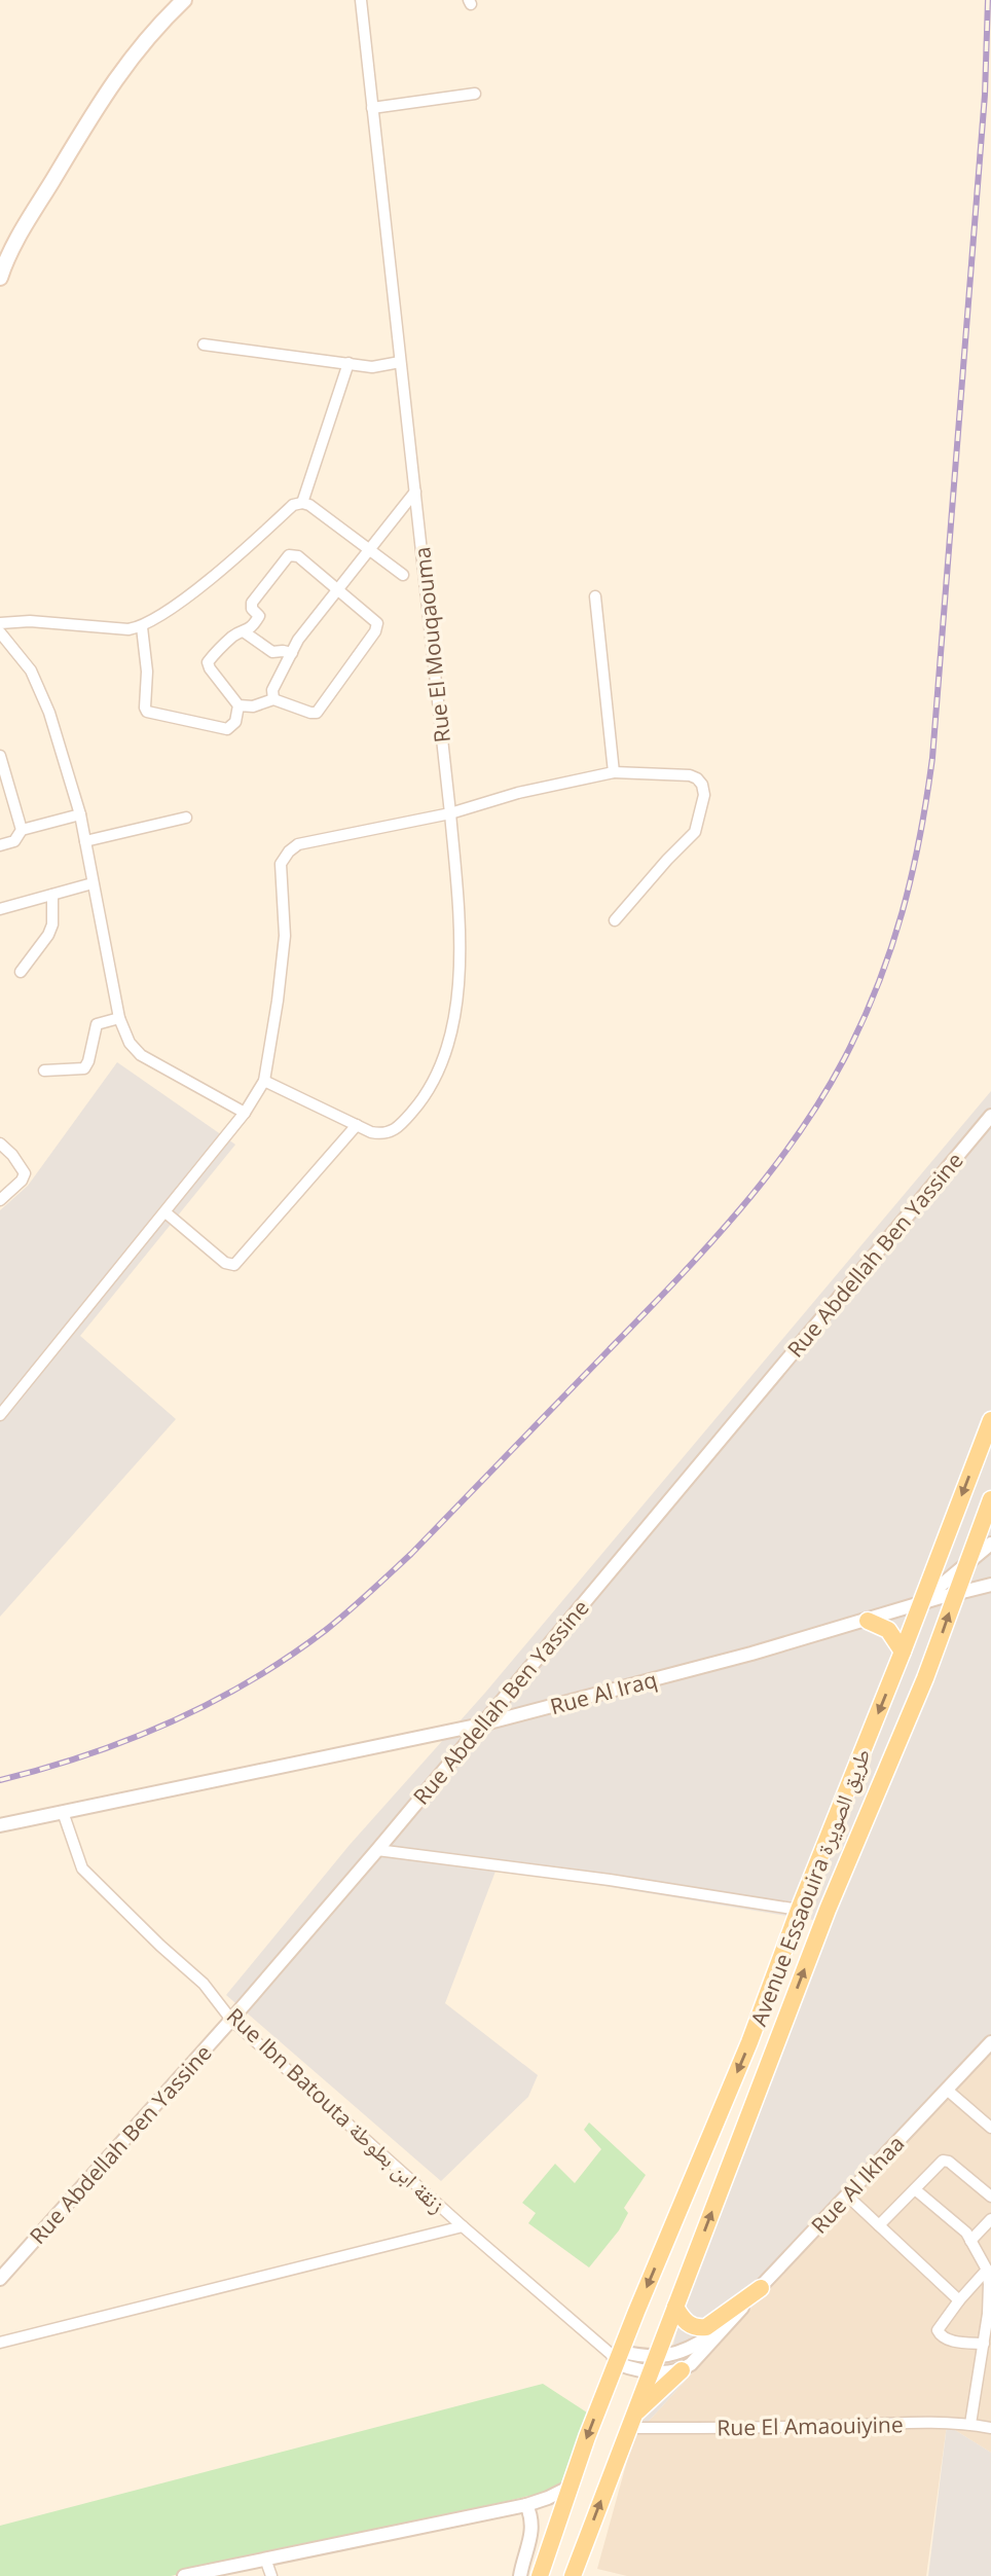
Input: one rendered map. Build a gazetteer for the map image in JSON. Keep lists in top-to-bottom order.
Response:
{
  "streets": {
    "main road": ["Avenue Essaouira طريق الصويرة"],
    "street": [
      "Rue El Mouqaouma",
      "Rue Abdellah Ben Yassine",
      "Rue Al Iraq",
      "Rue Ibn Batouta زنقة ابن بطوطة",
      "Rue Al Ikhaa",
      "Rue El Amaouiyine"
    ]
  },
  "crossings": [
    ["Rue Abdellah Ben Yassine", "Rue Al Iraq"],
    ["Rue Abdellah Ben Yassine", "Rue Ibn Batouta زنقة ابن بطوطة"],
    ["Rue Al Iraq", "Avenue Essaouira طريق الصويرة"],
    ["Rue Al Iraq", "Rue Ibn Batouta زنقة ابن بطوطة"],
    ["Avenue Essaouira طريق الصويرة", "Rue Ibn Batouta زنقة ابن بطوطة"],
    ["Avenue Essaouira طريق الصويرة", "Rue Al Ikhaa"],
    ["Avenue Essaouira طريق الصويرة", "Rue El Amaouiyine"],
    ["Rue Ibn Batouta زنقة ابن بطوطة", "Rue Al Ikhaa"]
  ]
}
